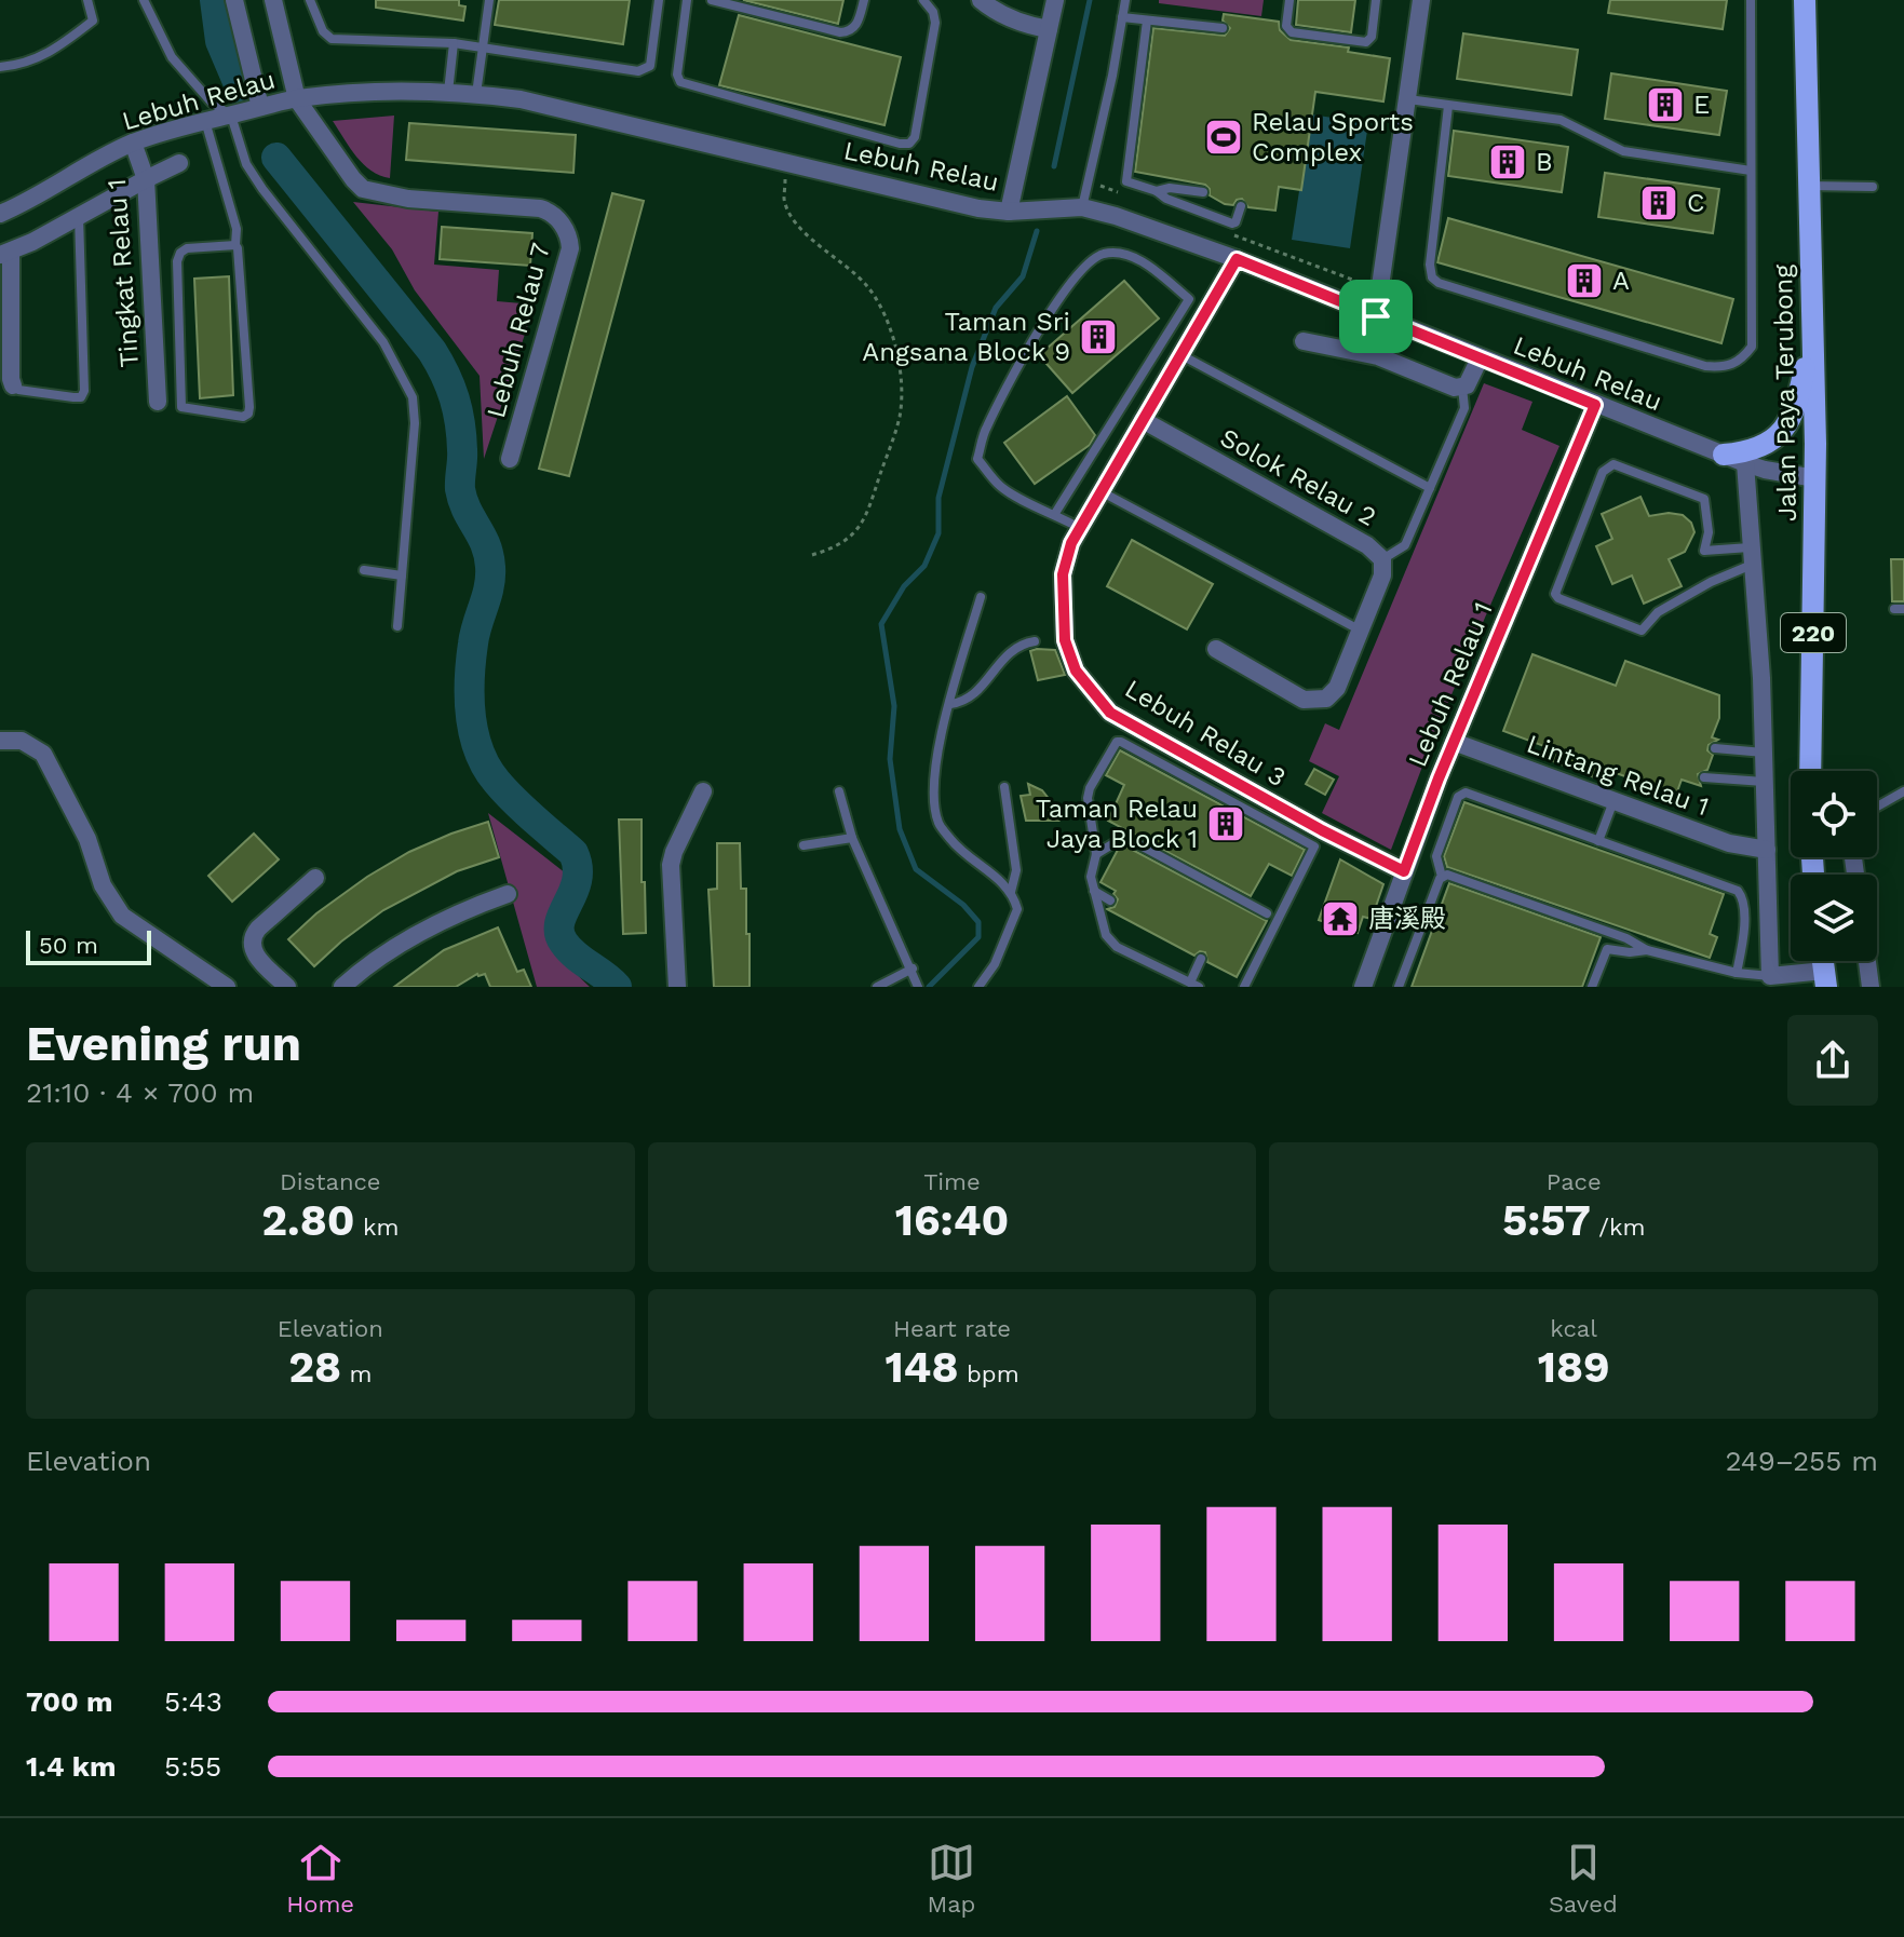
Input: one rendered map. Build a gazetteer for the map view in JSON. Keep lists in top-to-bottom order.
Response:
{
  "streets": {
    "main road": ["Jalan Paya Terubong", "220"],
    "street": [
      "Lebuh Relau",
      "Tingkat Relau 1",
      "Lebuh Relau 7",
      "Solok Relau 2",
      "Lebuh Relau 1",
      "Lebuh Relau 3",
      "Lintang Relau 1"
    ]
  },
  "crossings": [
    ["Lebuh Relau", "Tingkat Relau 1"],
    ["Lebuh Relau", "Lebuh Relau 7"],
    ["Lebuh Relau", "Jalan Paya Terubong"],
    ["Lebuh Relau", "Lebuh Relau 1"],
    ["Lebuh Relau", "Lebuh Relau 3"],
    ["Solok Relau 2", "Lebuh Relau 3"],
    ["Lebuh Relau 1", "Lebuh Relau 3"],
    ["Lebuh Relau 1", "Lintang Relau 1"]
  ],
  "places": {
    "building": [
      "E",
      "B",
      "C",
      "A",
      "Taman Sri Angsana Block 9",
      "Taman Relau Jaya Block 1"
    ],
    "sports": ["Relau Sports Complex"],
    "temple": ["唐溪殿"]
  },
  "scale_bar": "50 m",
  "page": {
    "scale": "50 m",
    "heading": ["Evening run", "21:10 · 4 × 700 m"],
    "stats": [
      ["Distance", "2.80 km"],
      ["Time", "16:40"],
      ["Pace", "5:57 /km"],
      ["Elevation", "28 m"],
      ["Heart rate", "148 bpm"],
      ["kcal", "189"]
    ],
    "chart": ["Elevation", "249–255 m"],
    "list": [
      {
        "name": "700 m",
        "note": "5:43"
      },
      {
        "name": "1.4 km",
        "note": "5:55"
      }
    ],
    "tabs": ["Home", "Map", "Saved"]
  }
}
